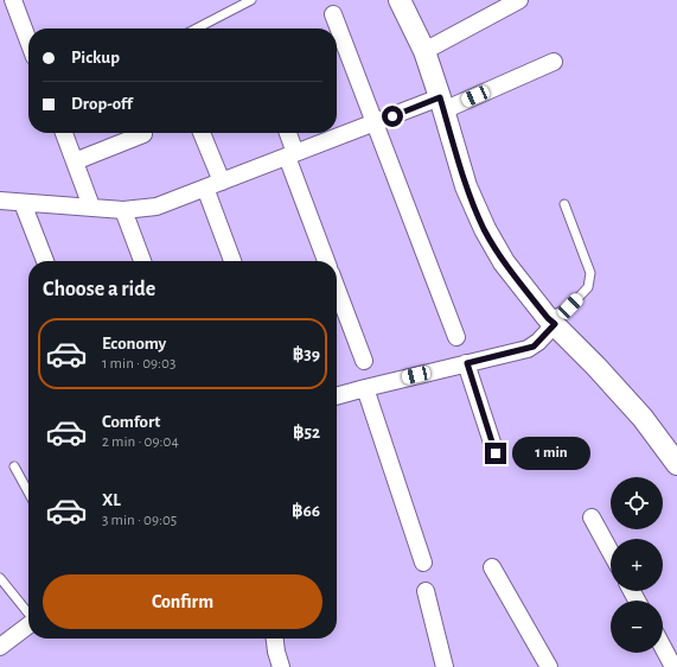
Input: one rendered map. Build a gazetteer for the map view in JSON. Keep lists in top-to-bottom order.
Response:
{
  "page": {
    "banner": ["Pickup", "Drop-off"],
    "heading": "Choose a ride",
    "list": [
      {
        "name": "Economy",
        "note": "1 min · 09:03",
        "value": "฿39"
      },
      {
        "name": "Comfort",
        "note": "2 min · 09:04",
        "value": "฿52"
      },
      {
        "name": "XL",
        "note": "3 min · 09:05",
        "value": "฿66"
      }
    ],
    "bubble": "1 min",
    "map_buttons": ["+", "−"],
    "buttons": "Confirm"
  }
}
